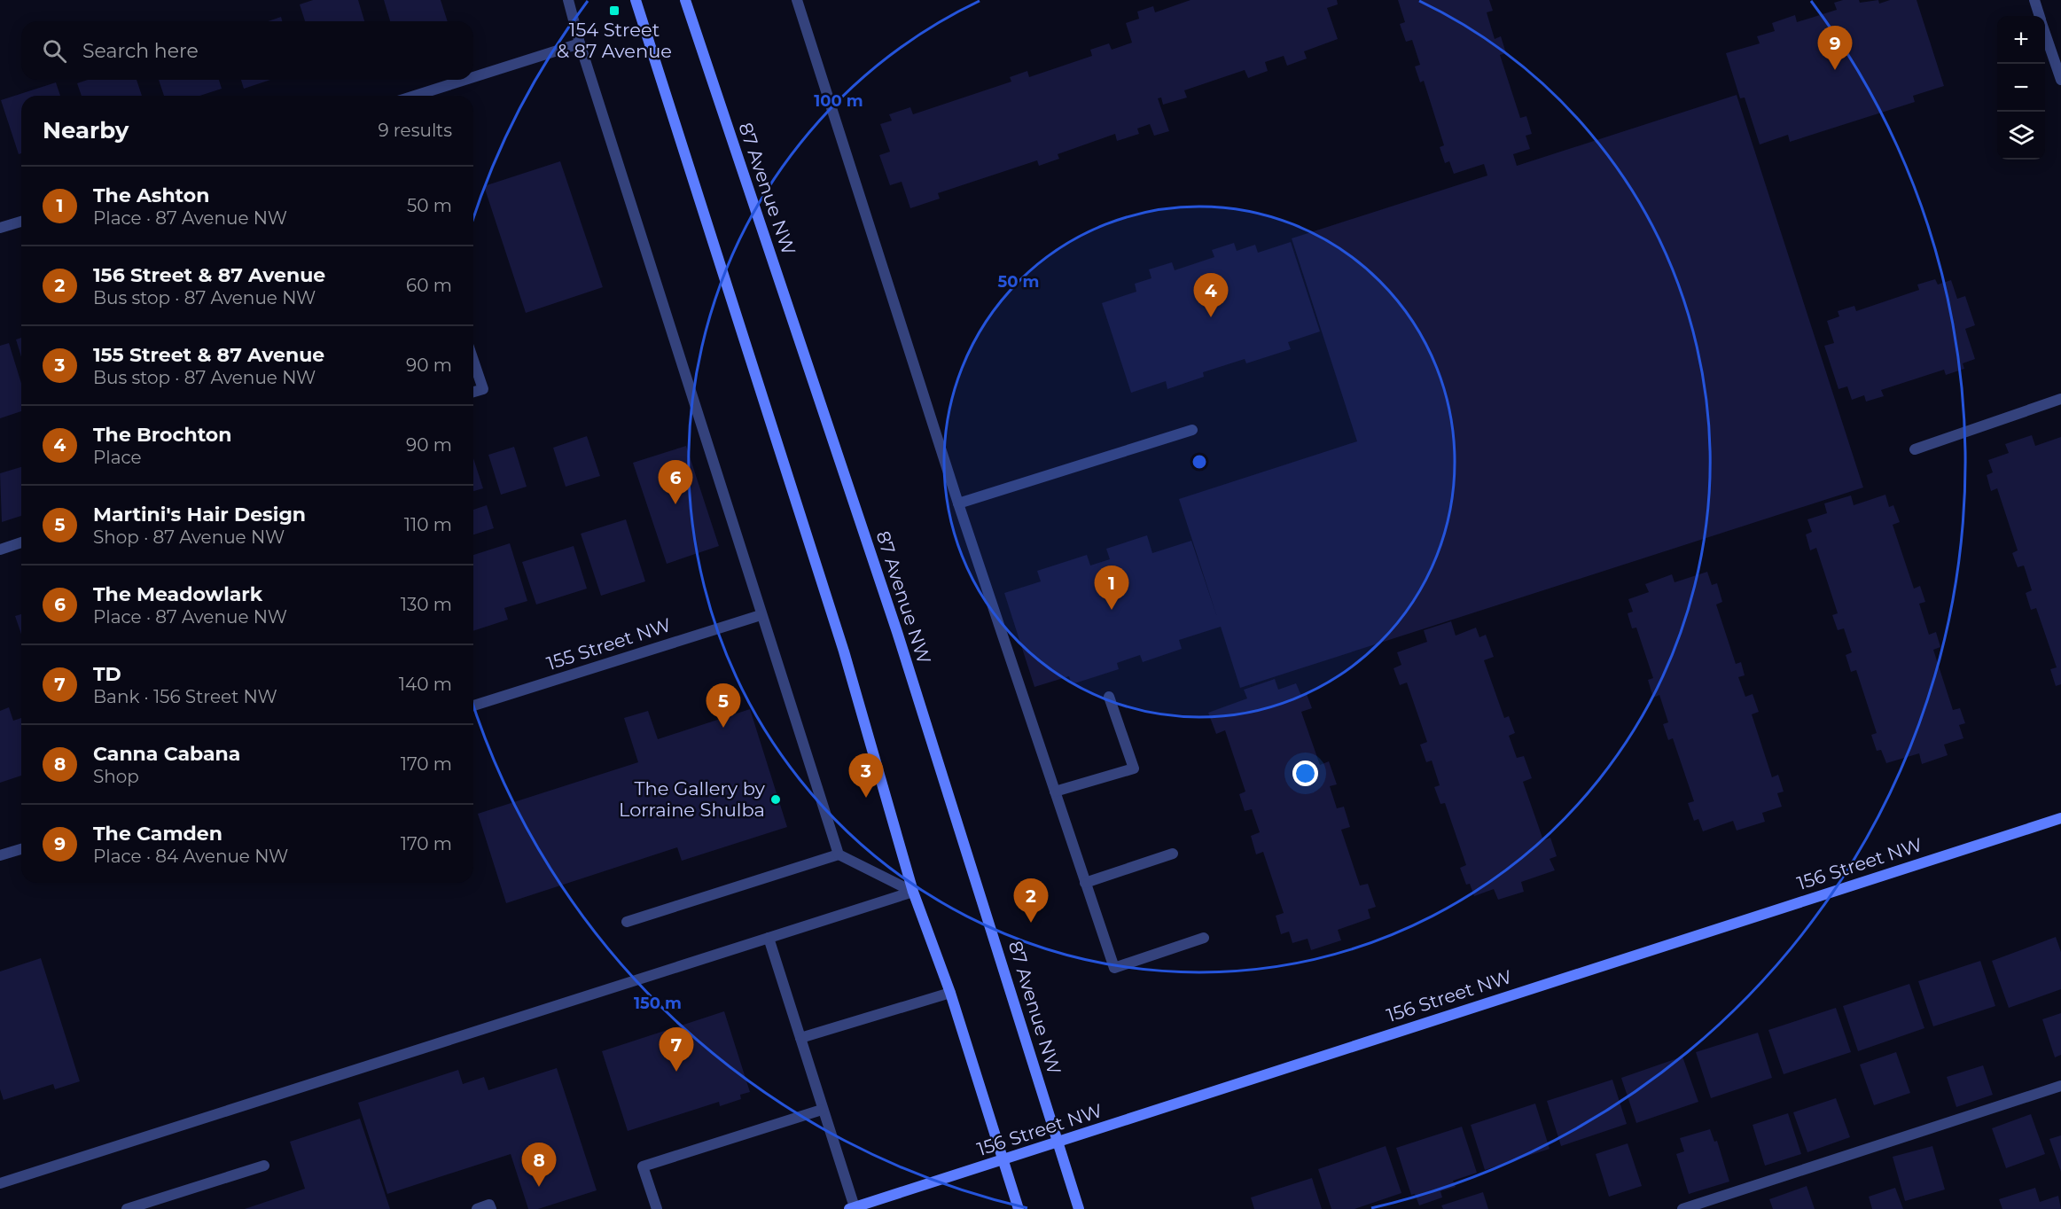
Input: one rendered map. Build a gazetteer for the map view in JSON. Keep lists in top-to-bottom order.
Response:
{
  "streets": {
    "main road": ["87 Avenue NW", "156 Street NW"],
    "street": ["155 Street NW"]
  },
  "crossings": [
    ["87 Avenue NW", "156 Street NW"]
  ],
  "places": {
    "transit": ["154 Street & 87 Avenue"],
    "other": ["The Gallery by Lorraine Shulba"]
  },
  "page": {
    "map_buttons": ["+", "−"],
    "search": "Search here",
    "pins": [
      "9",
      "4",
      "6",
      "1",
      "5",
      "3",
      "2",
      "7",
      "8"
    ],
    "heading": ["Nearby", "9 results"],
    "list": [
      {
        "mark": "1",
        "name": "The Ashton",
        "note": "Place · 87 Avenue NW",
        "value": "50 m"
      },
      {
        "mark": "2",
        "name": "156 Street & 87 Avenue",
        "note": "Bus stop · 87 Avenue NW",
        "value": "60 m"
      },
      {
        "mark": "3",
        "name": "155 Street & 87 Avenue",
        "note": "Bus stop · 87 Avenue NW",
        "value": "90 m"
      },
      {
        "mark": "4",
        "name": "The Brochton",
        "note": "Place",
        "value": "90 m"
      },
      {
        "mark": "5",
        "name": "Martini's Hair Design",
        "note": "Shop · 87 Avenue NW",
        "value": "110 m"
      },
      {
        "mark": "6",
        "name": "The Meadowlark",
        "note": "Place · 87 Avenue NW",
        "value": "130 m"
      },
      {
        "mark": "7",
        "name": "TD",
        "note": "Bank · 156 Street NW",
        "value": "140 m"
      },
      {
        "mark": "8",
        "name": "Canna Cabana",
        "note": "Shop",
        "value": "170 m"
      },
      {
        "mark": "9",
        "name": "The Camden",
        "note": "Place · 84 Avenue NW",
        "value": "170 m"
      }
    ]
  },
  "rings": ["100 m", "50 m", "150 m"]
}
